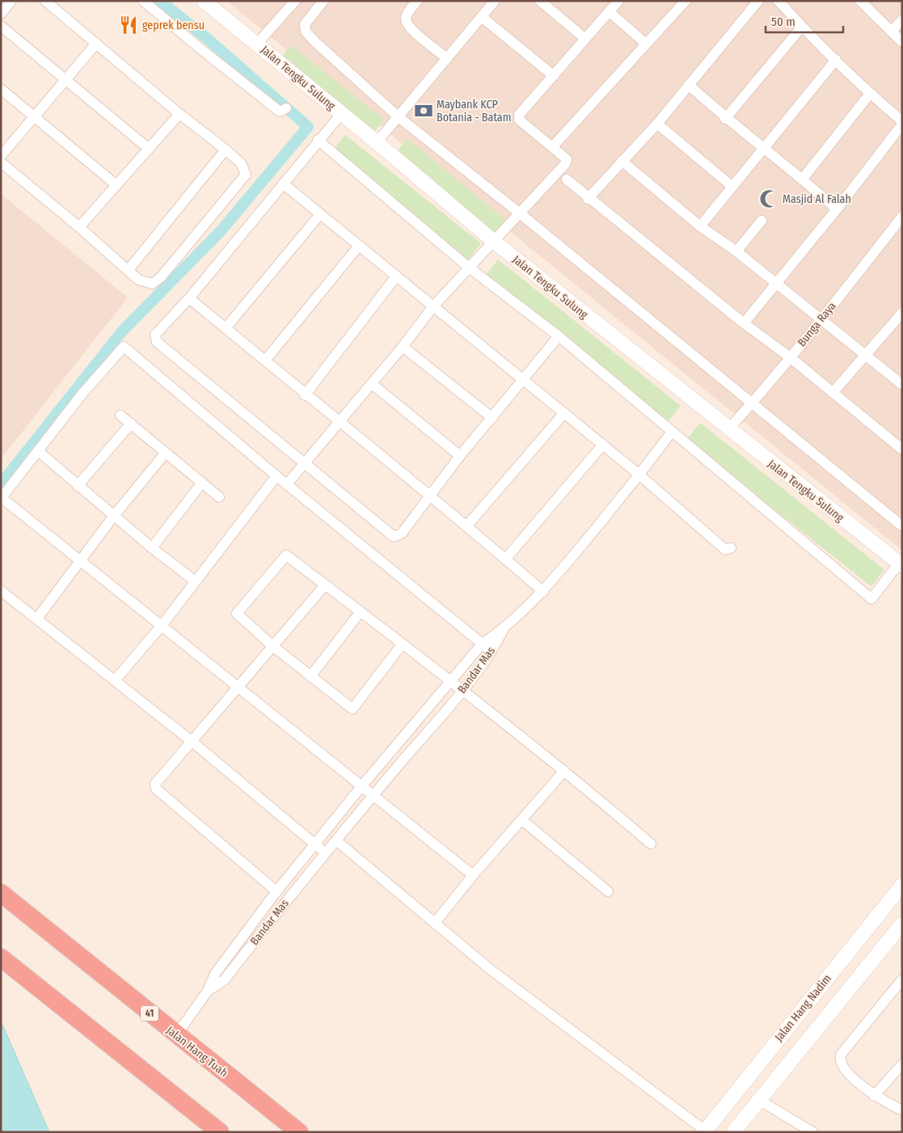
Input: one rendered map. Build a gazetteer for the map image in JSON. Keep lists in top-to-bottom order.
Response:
{
  "streets": {
    "highway": ["41", "Jalan Hang Tuah"],
    "street": [
      "Jalan Tengku Sulung",
      "Bunga Raya",
      "Bandar Mas",
      "Jalan Hang Nadim"
    ]
  },
  "crossings": [
    ["Jalan Tengku Sulung", "Bunga Raya"],
    ["Bandar Mas", "Jalan Hang Tuah"]
  ],
  "places": {
    "restaurant": ["geprek bensu"],
    "bank": ["Maybank KCP Botania - Batam"],
    "mosque": ["Masjid Al Falah"]
  },
  "scale_bar": "50 m"
}
